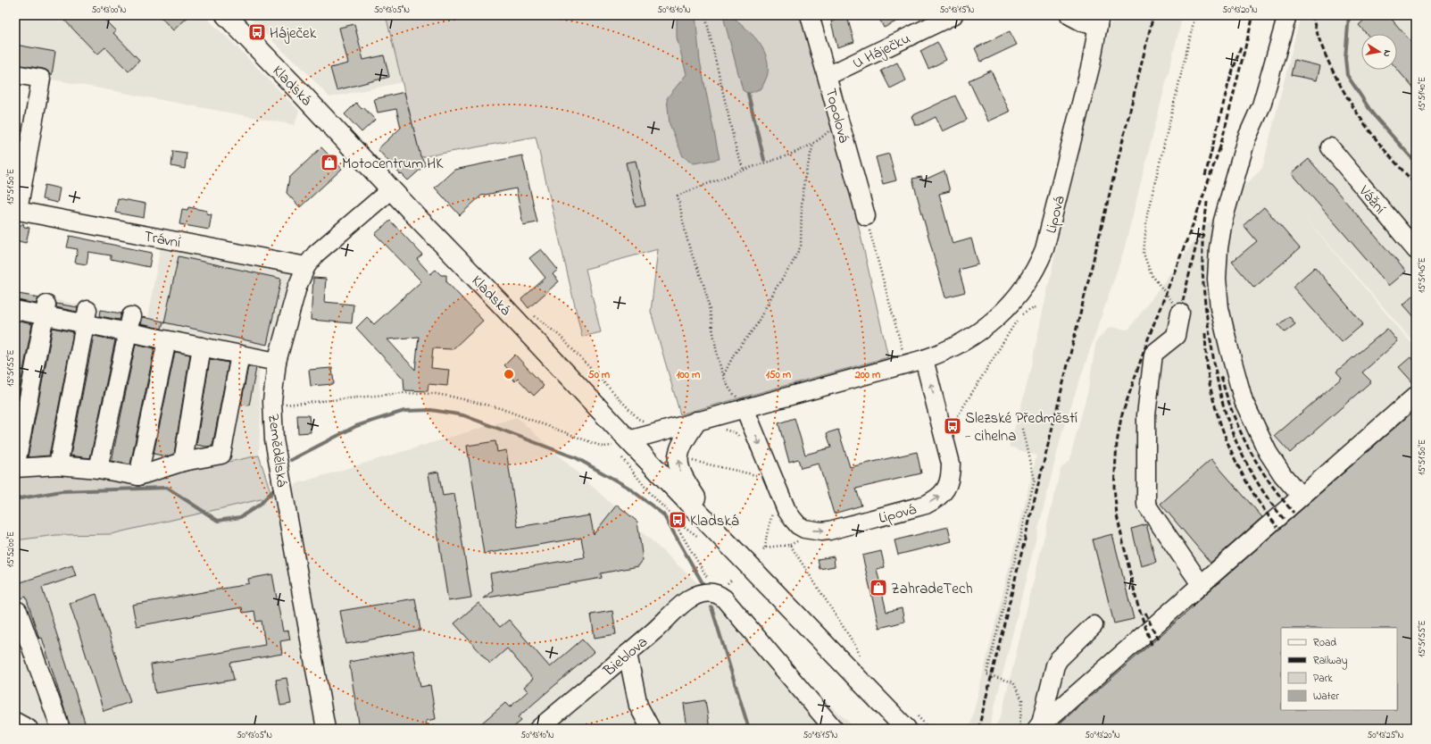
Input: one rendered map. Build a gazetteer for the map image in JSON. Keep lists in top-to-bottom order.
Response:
{
  "streets": {
    "main road": ["Kladská"],
    "street": [
      "U Háječku",
      "Topolová",
      "Vážní",
      "Lipová",
      "Trávní",
      "Zemědělská",
      "Bieblova"
    ]
  },
  "crossings": [
    ["U Háječku", "Topolová"],
    ["Kladská", "Lipová"],
    ["Kladská", "Zemědělská"],
    ["Trávní", "Zemědělská"]
  ],
  "places": {
    "bus stop": ["Háječek", "Slezské Předměstí - cihelna", "Kladská"],
    "shop": ["Motocentrum HK", "ZahradeTech"]
  },
  "legend": [
    "Road",
    "Railway",
    "Park",
    "Water"
  ],
  "north": "right",
  "coordinates": [
    "50°13'00\"N",
    "50°13'05\"N",
    "50°13'10\"N",
    "50°13'15\"N",
    "50°13'20\"N",
    "15°51'40\"E",
    "15°51'50\"E",
    "15°51'45\"E",
    "15°51'55\"E",
    "15°52'00\"E",
    "50°13'25\"N"
  ],
  "rings": [
    "50 m",
    "100 m",
    "150 m",
    "200 m"
  ]
}
